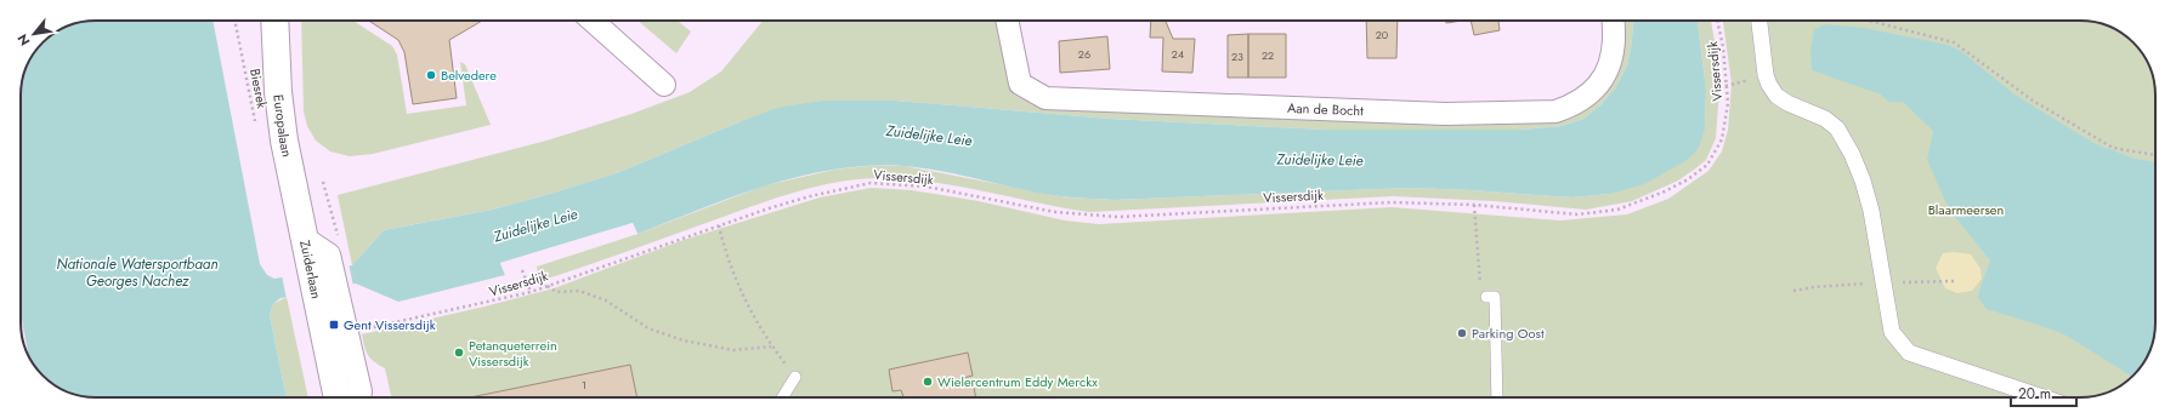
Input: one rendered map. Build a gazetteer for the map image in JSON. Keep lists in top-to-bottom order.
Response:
{
  "streets": {
    "street": ["Aan de Bocht", "Europalaan", "Zuiderlaan"],
    "path": ["Vissersdijk", "Biesrek"]
  },
  "crossings": [
    ["Vissersdijk", "Zuiderlaan"],
    ["Europalaan", "Zuiderlaan"]
  ],
  "water": ["Zuidelijke Leie", "Nationale Watersportbaan Georges Nachez"],
  "parks": ["Blaarmeersen"],
  "places": {
    "other": [
      "Belvedere",
      "Parking Oost",
      "Petanqueterrein Vissersdijk",
      "Wielercentrum Eddy Merckx"
    ],
    "transit": ["Gent Vissersdijk"]
  },
  "house_numbers": [
    "20",
    "26",
    "24",
    "22",
    "23",
    "1"
  ],
  "scale_bar": "20 m",
  "north": "bottom left"
}
